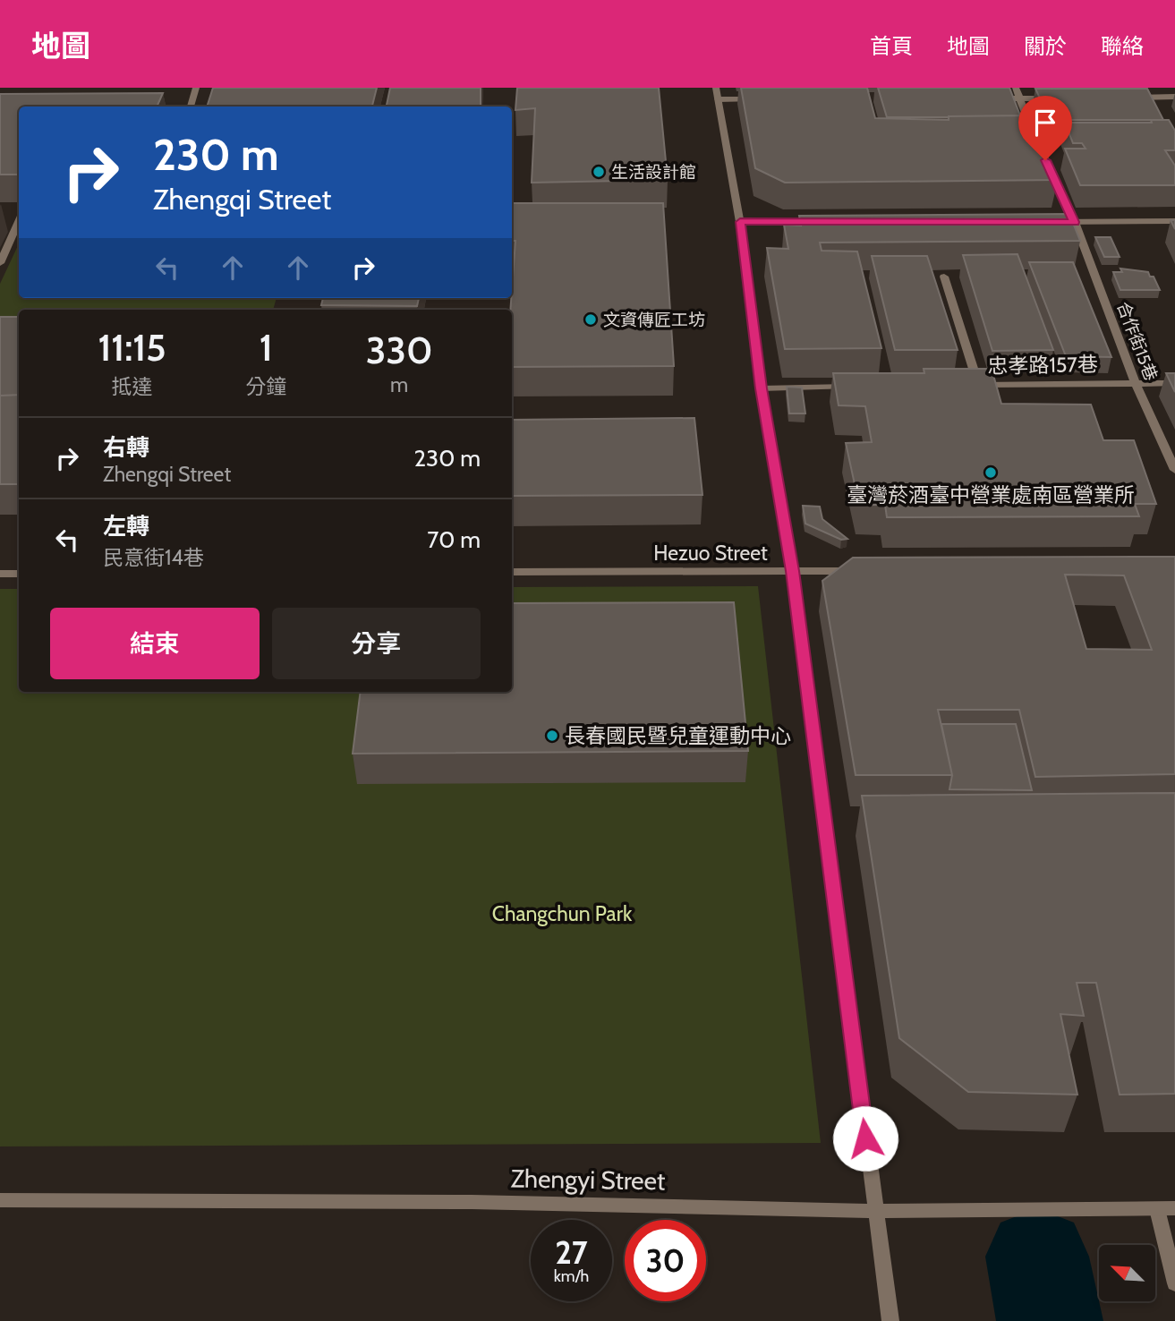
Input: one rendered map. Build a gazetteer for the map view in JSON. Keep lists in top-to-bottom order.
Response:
{
  "streets": {
    "street": [
      "合作街15巷",
      "忠孝路157巷",
      "Hezuo Street",
      "Zhengyi Street"
    ]
  },
  "crossings": [
    ["合作街15巷", "忠孝路157巷"]
  ],
  "parks": ["Changchun Park"],
  "places": [
    "生活設計館",
    "文資傳匠工坊",
    "臺灣菸酒臺中營業處南區營業所",
    "長春國民暨兒童運動中心"
  ],
  "north": "top left",
  "page": {
    "header": "地圖",
    "nav": [
      "首頁",
      "地圖",
      "關於",
      "聯絡"
    ],
    "turn": ["230 m", "Zhengqi Street"],
    "eta": [
      "11:15",
      "抵達",
      "1",
      "分鐘",
      "330",
      "m"
    ],
    "list": [
      {
        "name": "右轉",
        "note": "Zhengqi Street",
        "value": "230 m"
      },
      {
        "name": "左轉",
        "note": "民意街14巷",
        "value": "70 m"
      }
    ],
    "buttons": ["結束", "分享"],
    "speed": "27 km/h",
    "limit": "30"
  }
}
